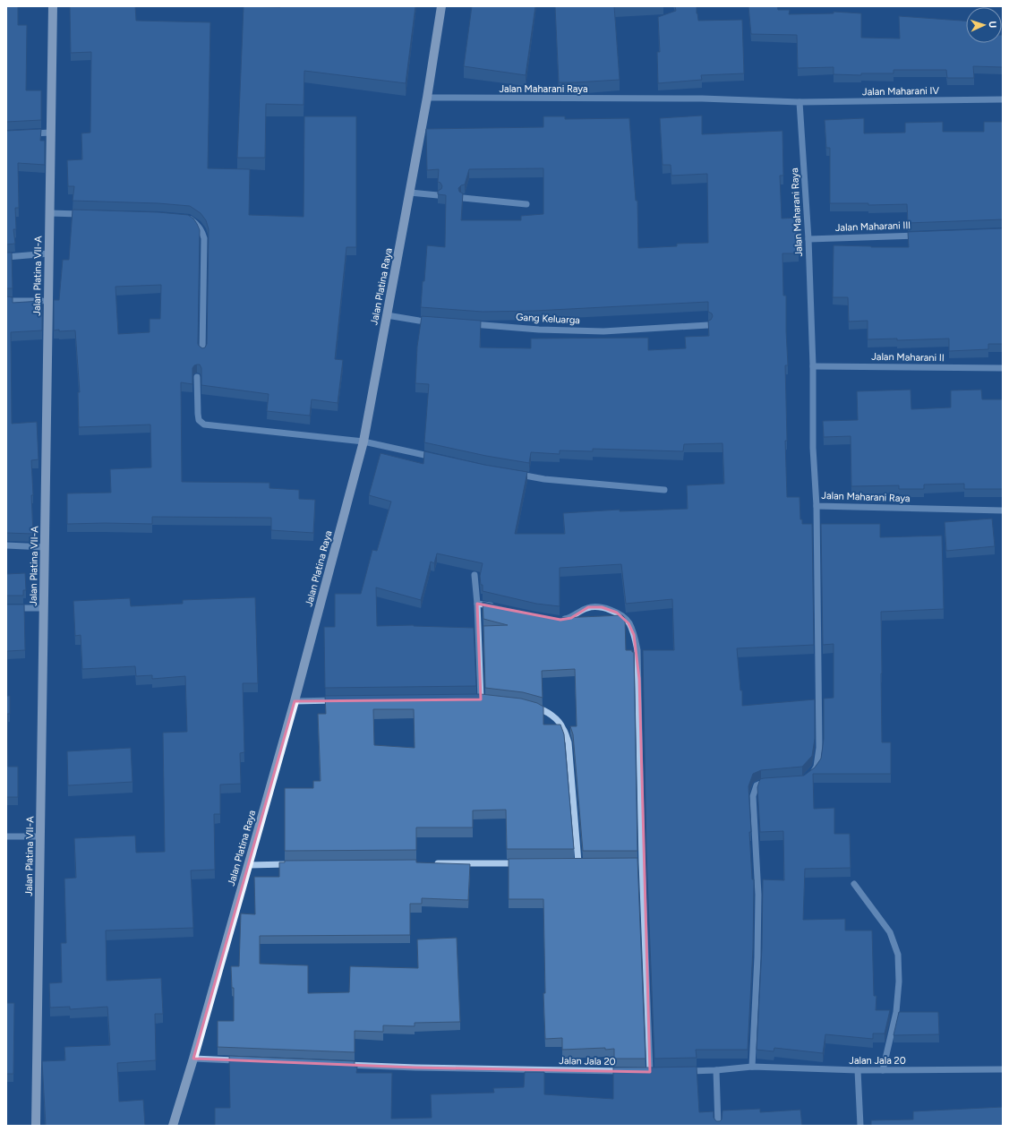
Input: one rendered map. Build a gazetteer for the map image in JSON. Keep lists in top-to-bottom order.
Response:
{
  "streets": {
    "main road": ["Jalan Platina VII-A", "Jalan Platina Raya"],
    "street": [
      "Jalan Maharani Raya",
      "Jalan Maharani IV",
      "Jalan Maharani III",
      "Gang Keluarga",
      "Jalan Maharani II",
      "Jalan Jala 20"
    ]
  },
  "crossings": [
    ["Jalan Maharani Raya", "Jalan Maharani IV"],
    ["Jalan Maharani Raya", "Jalan Maharani III"],
    ["Jalan Maharani Raya", "Jalan Platina Raya"],
    ["Jalan Maharani Raya", "Jalan Maharani II"]
  ],
  "north": "right"
}
